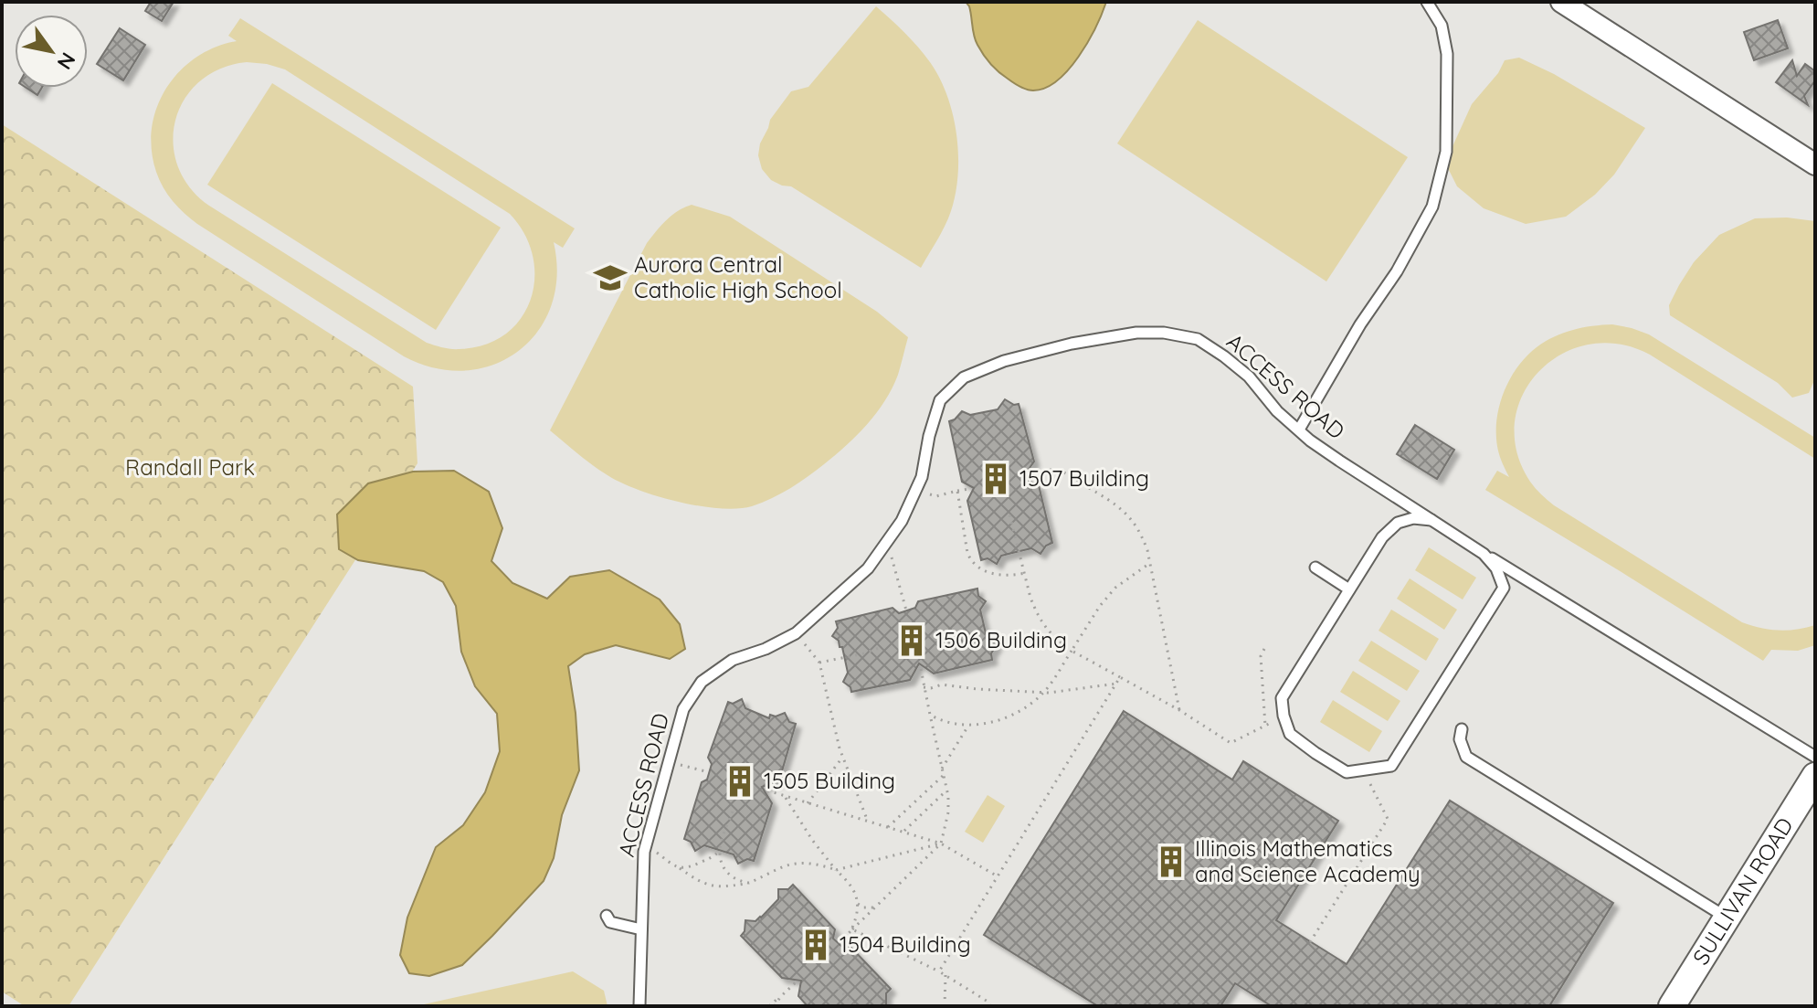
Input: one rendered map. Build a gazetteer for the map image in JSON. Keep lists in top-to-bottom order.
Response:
{
  "streets": {
    "street": ["SULLIVAN ROAD"],
    "lane": ["ACCESS ROAD"]
  },
  "parks": ["Randall Park"],
  "places": {
    "school or university": ["Aurora Central Catholic High School"],
    "building": [
      "1507 Building",
      "1506 Building",
      "1505 Building",
      "Illinois Mathematics and Science Academy",
      "1504 Building"
    ]
  },
  "north": "bottom right"
}
